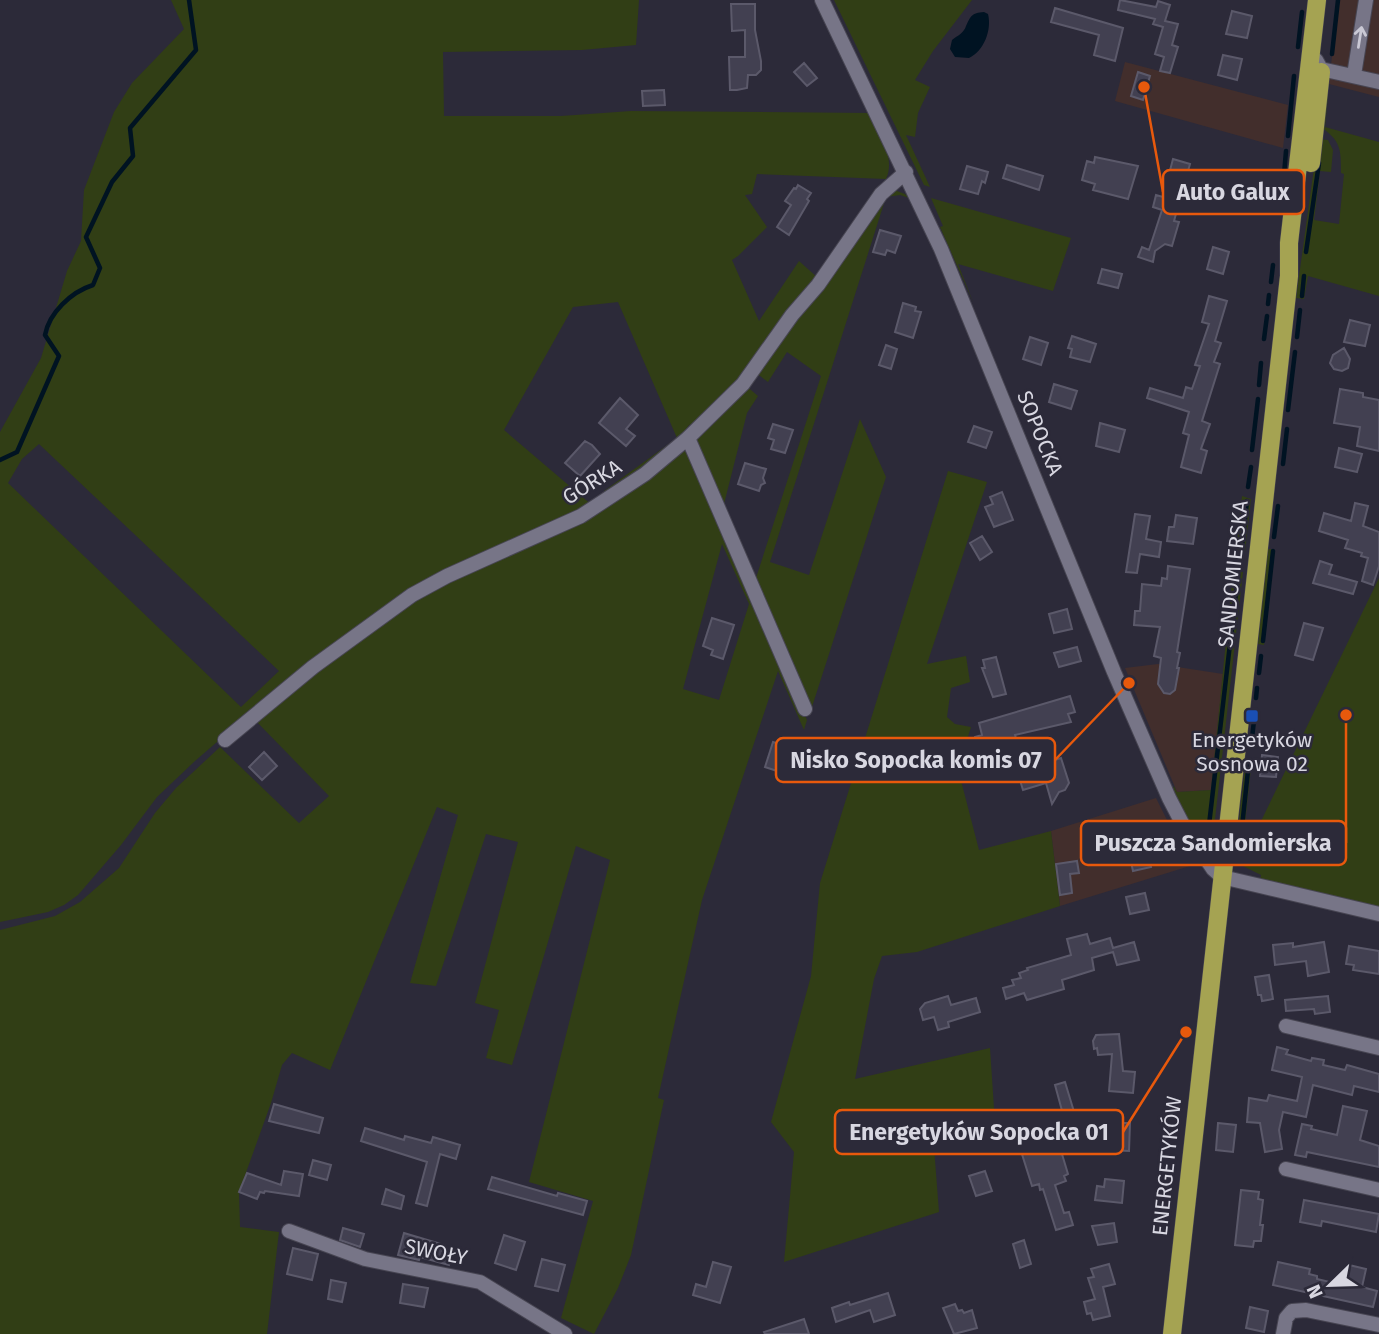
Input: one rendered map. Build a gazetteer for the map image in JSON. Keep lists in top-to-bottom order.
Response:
{
  "streets": {
    "main road": ["SANDOMIERSKA", "ENERGETYKÓW"],
    "street": ["SOPOCKA", "GÓRKA", "SWOŁY"]
  },
  "crossings": [
    ["SOPOCKA", "GÓRKA"],
    ["SOPOCKA", "SANDOMIERSKA"],
    ["SOPOCKA", "ENERGETYKÓW"],
    ["SANDOMIERSKA", "ENERGETYKÓW"]
  ],
  "places": {
    "other": [
      "Auto Galux",
      "Nisko Sopocka komis 07",
      "Puszcza Sandomierska",
      "Energetyków Sopocka 01"
    ],
    "transit": ["Energetyków Sosnowa 02"]
  },
  "north": "bottom left"
}
